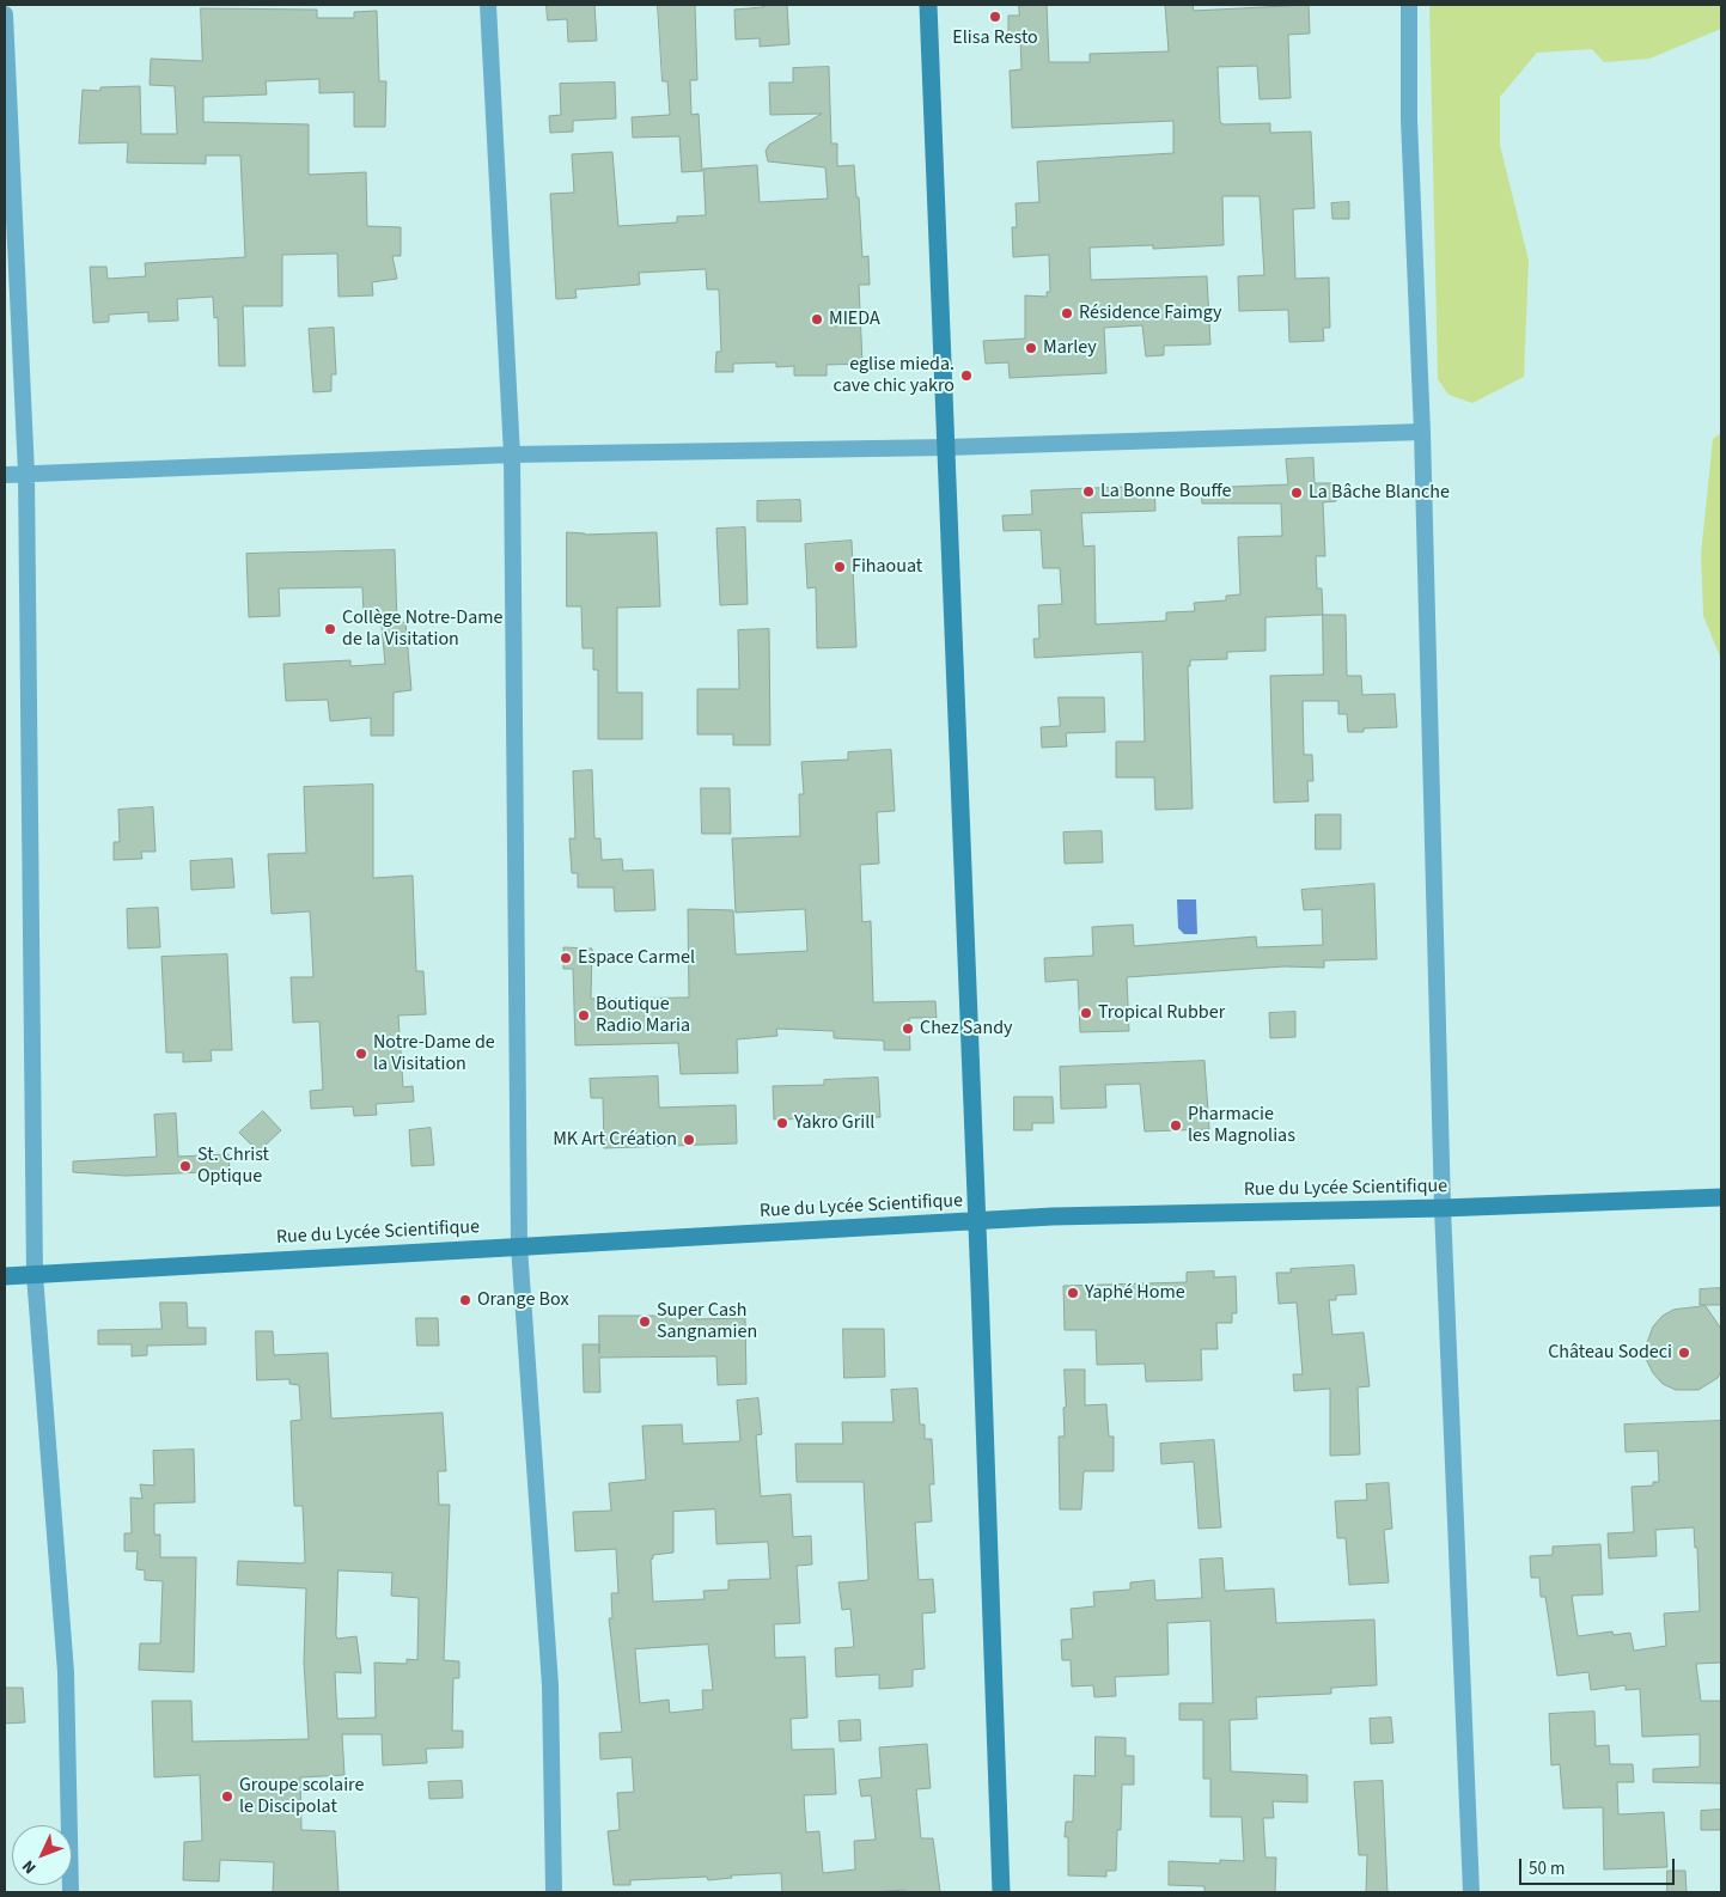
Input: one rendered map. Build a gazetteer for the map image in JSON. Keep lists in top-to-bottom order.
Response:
{
  "streets": {
    "street": ["Rue du Lycée Scientifique"]
  },
  "places": [
    "Elisa Resto",
    "Résidence Faimgy",
    "MIEDA",
    "Marley",
    "eglise mieda. cave chic yakro",
    "La Bonne Bouffe",
    "La Bâche Blanche",
    "Fihaouat",
    "Collège Notre-Dame de la Visitation",
    "Espace Carmel",
    "Tropical Rubber",
    "Boutique Radio Maria",
    "Chez Sandy",
    "Notre-Dame de la Visitation",
    "Yakro Grill",
    "Pharmacie les Magnolias",
    "MK Art Création",
    "St. Christ Optique",
    "Yaphé Home",
    "Orange Box",
    "Super Cash Sangnamien",
    "Château Sodeci",
    "Groupe scolaire le Discipolat"
  ],
  "scale_bar": "50 m",
  "north": "bottom left"
}
